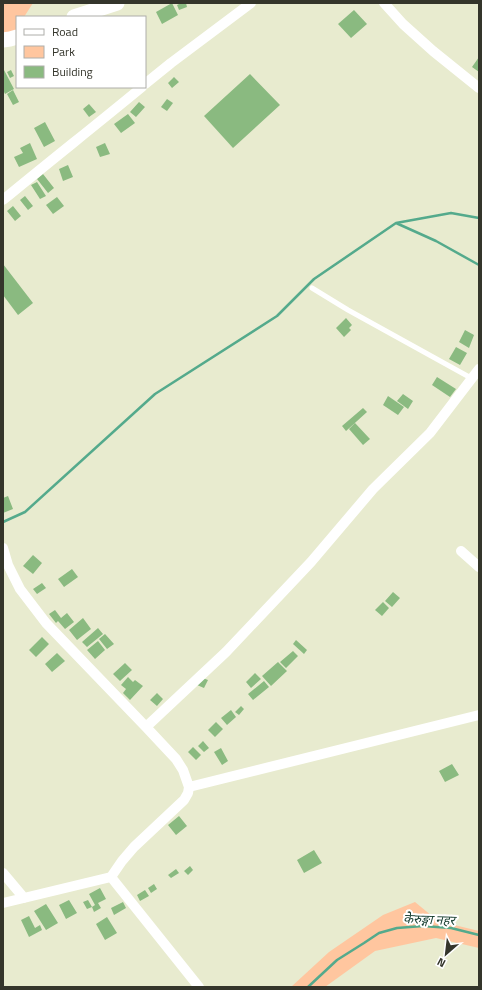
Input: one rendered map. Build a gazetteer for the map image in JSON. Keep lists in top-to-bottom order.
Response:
{
  "water": ["केेरुङ्गा नहर"],
  "legend": ["Road", "Park", "Building"],
  "north": "bottom left"
}
